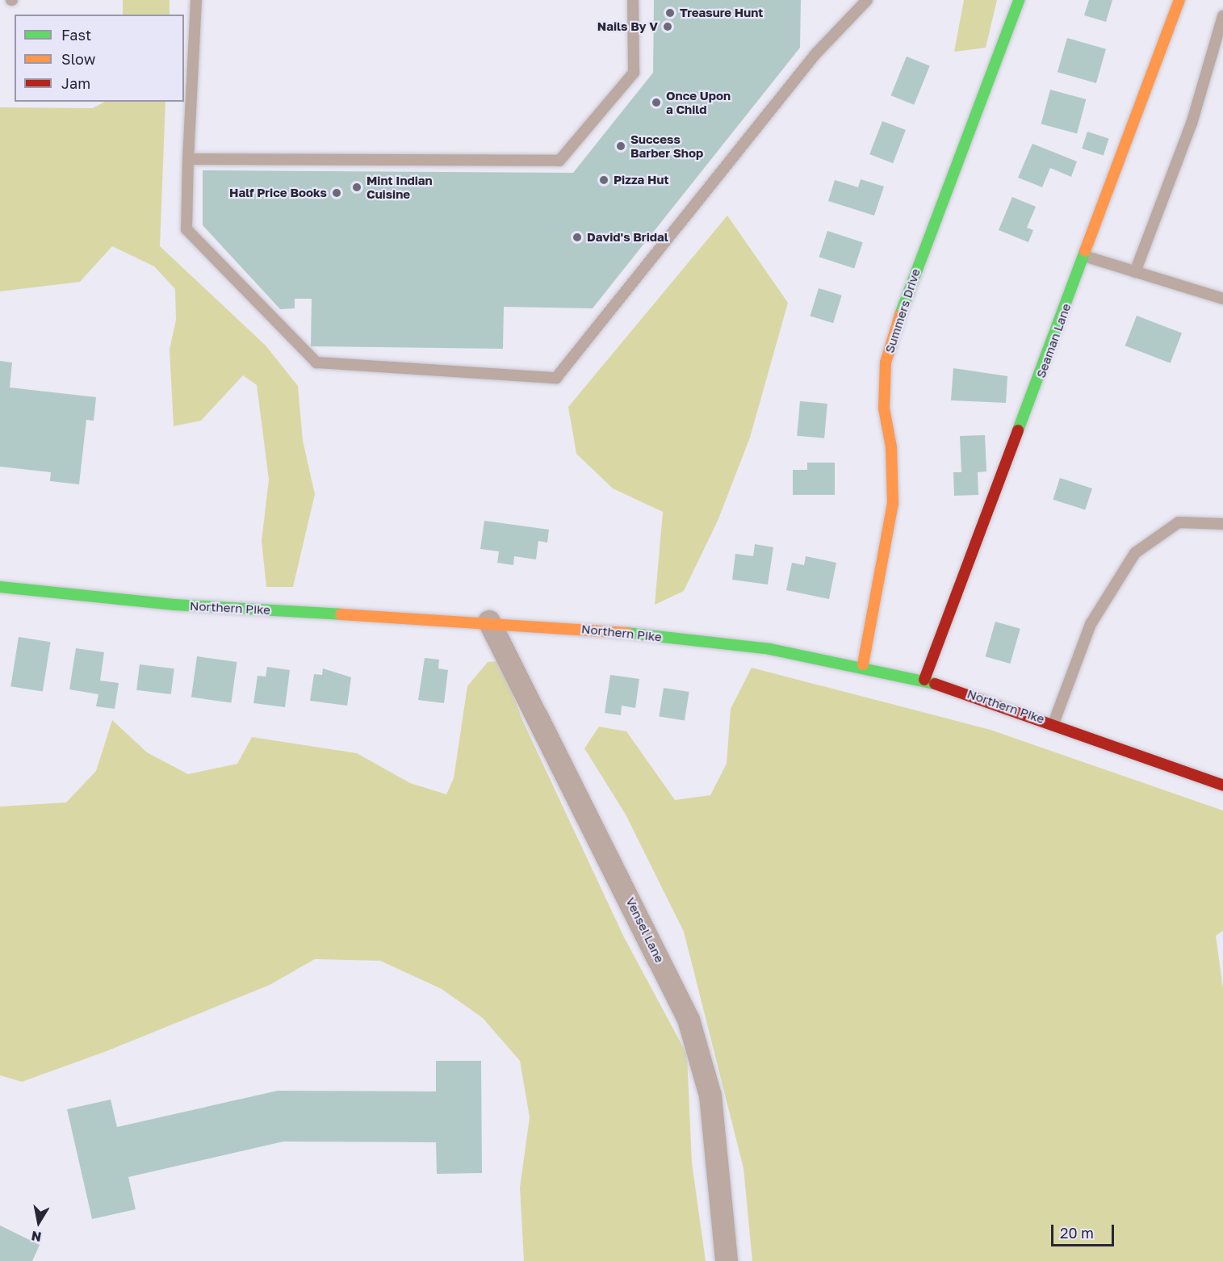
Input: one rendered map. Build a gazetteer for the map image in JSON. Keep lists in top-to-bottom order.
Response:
{
  "streets": {
    "street": [
      "Summers Drive",
      "Seaman Lane",
      "Northern Pike",
      "Vensel Lane"
    ]
  },
  "crossings": [
    ["Summers Drive", "Northern Pike"],
    ["Seaman Lane", "Northern Pike"],
    ["Northern Pike", "Vensel Lane"]
  ],
  "places": [
    "Treasure Hunt",
    "Nails By V",
    "Once Upon a Child",
    "Success Barber Shop",
    "Pizza Hut",
    "Mint Indian Cuisine",
    "Half Price Books",
    "David's Bridal"
  ],
  "legend": ["Fast", "Slow", "Jam"],
  "scale_bar": "20 m",
  "north": "bottom"
}
